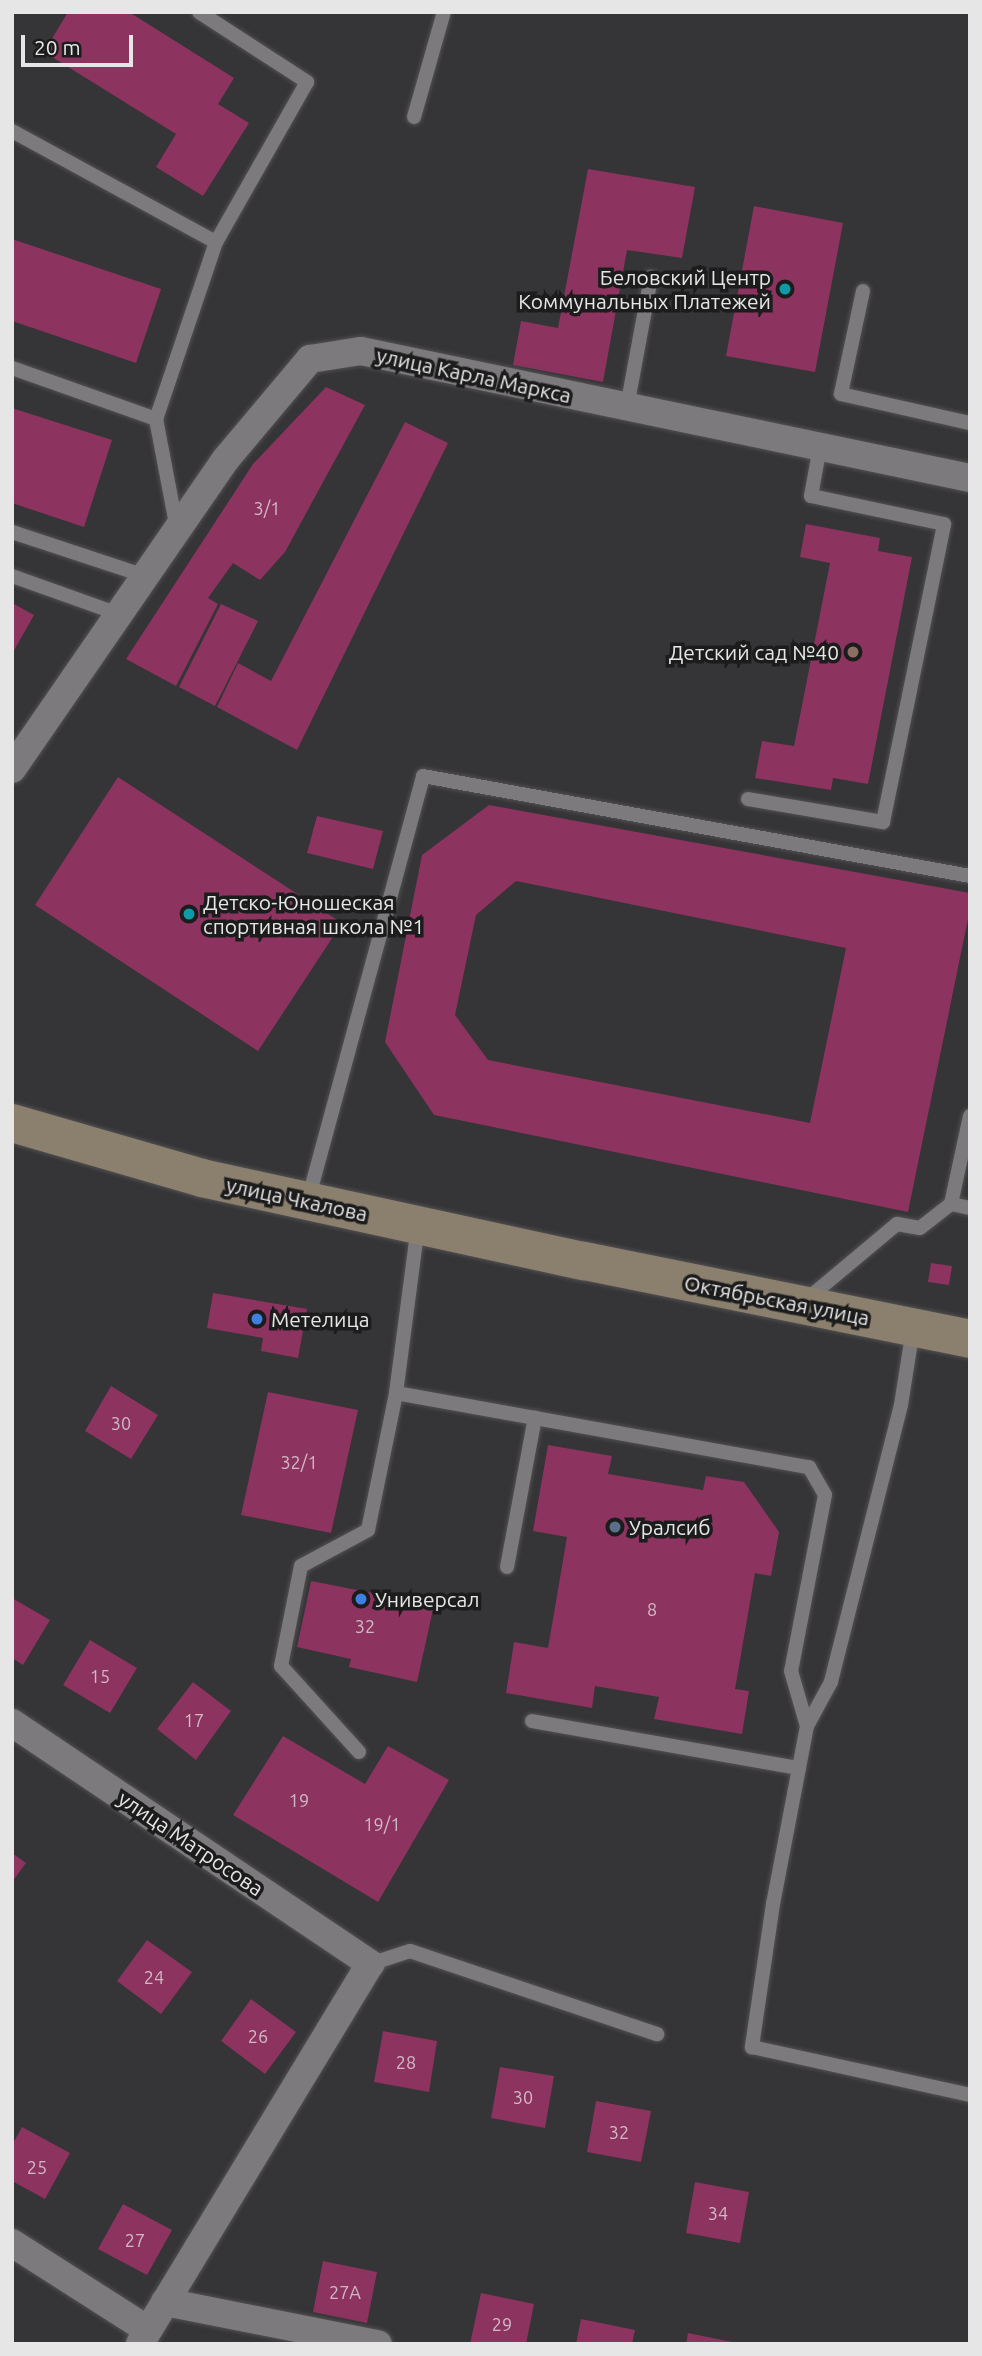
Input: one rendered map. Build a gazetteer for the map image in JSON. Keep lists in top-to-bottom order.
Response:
{
  "streets": {
    "street": [
      "улица Карла Маркса",
      "улица Чкалова",
      "Октябрьская улица",
      "улица Матросова"
    ]
  },
  "crossings": [
    ["улица Чкалова", "Октябрьская улица"]
  ],
  "places": [
    "Беловский Центр Коммунальных Платежей",
    "Детский сад №40",
    "Детско-Юношеская спортивная школа №1",
    "Метелица",
    "Уралсиб",
    "Универсал"
  ],
  "house_numbers": [
    "3/1",
    "30",
    "32/1",
    "8",
    "32",
    "15",
    "17",
    "19",
    "19/1",
    "24",
    "26",
    "28",
    "30",
    "32",
    "25",
    "34",
    "27",
    "27А",
    "29"
  ],
  "scale_bar": "20 m"
}
